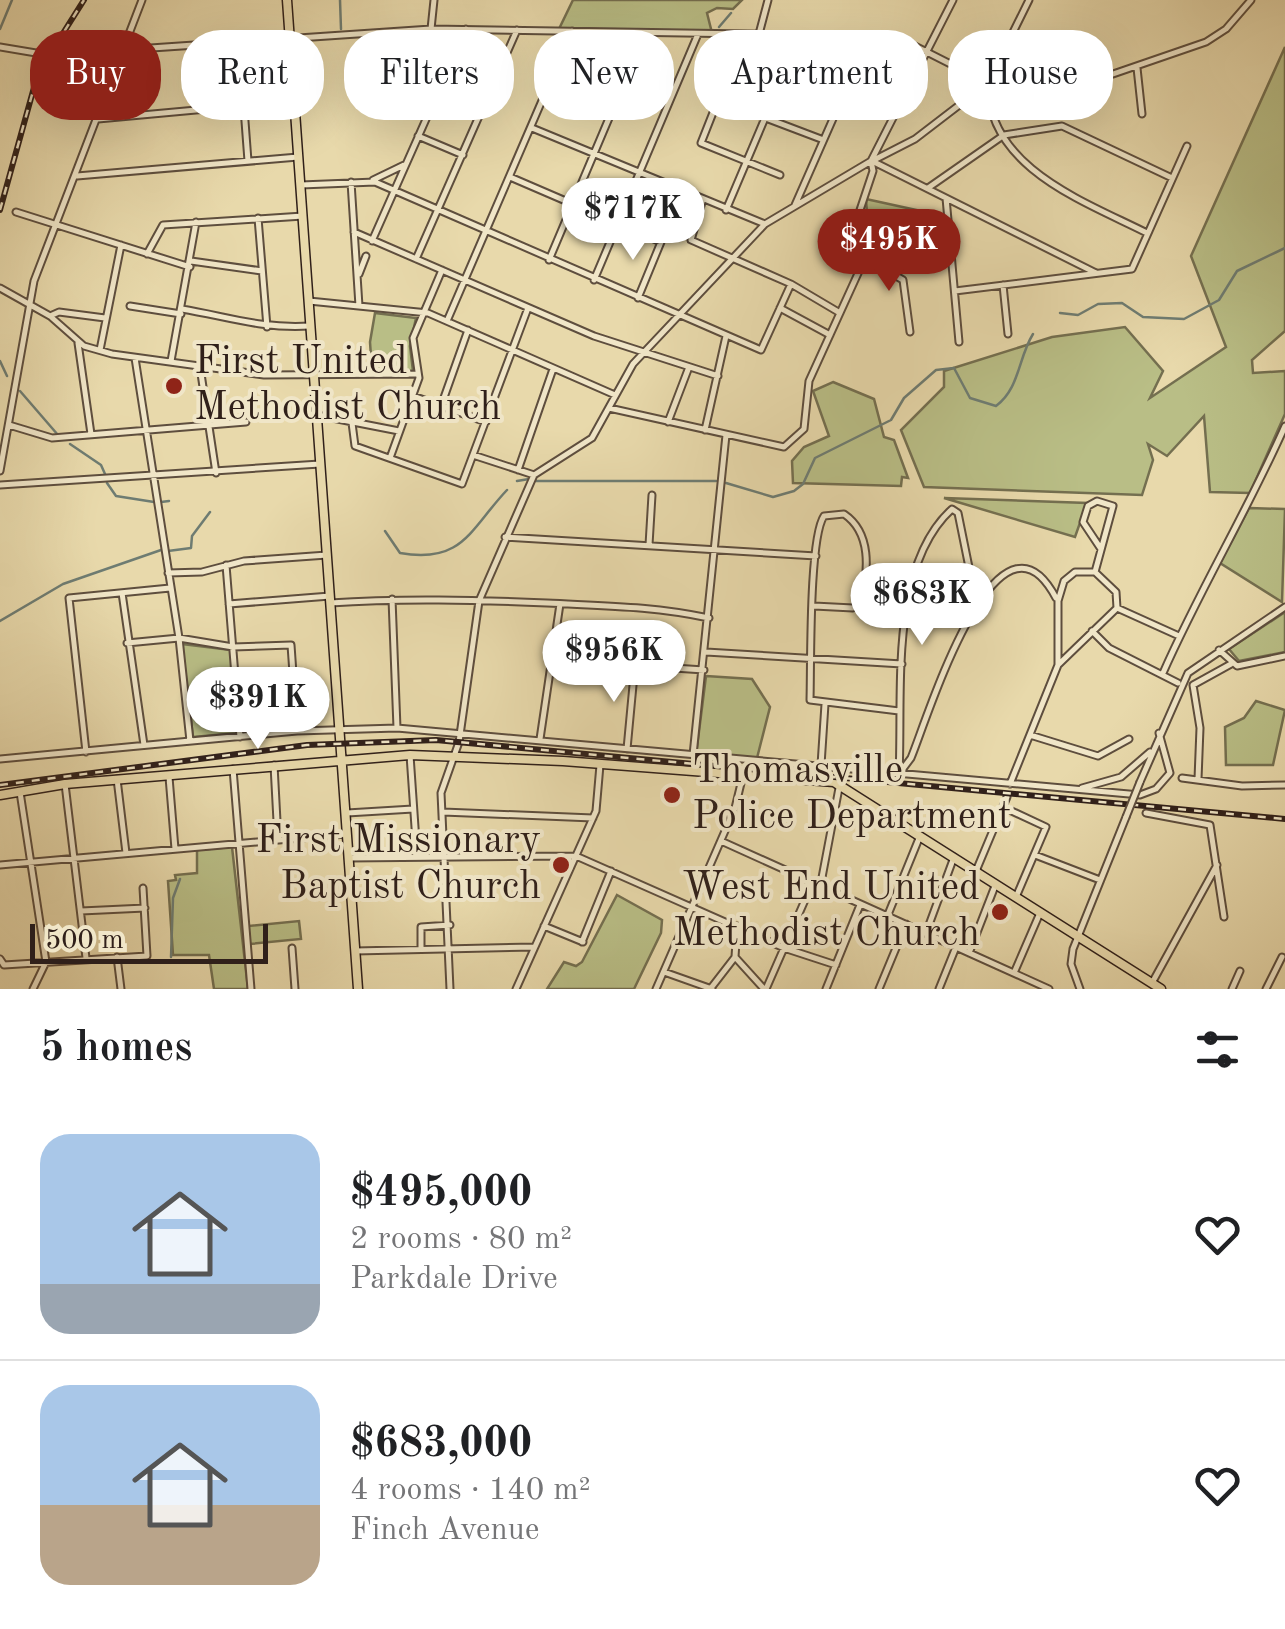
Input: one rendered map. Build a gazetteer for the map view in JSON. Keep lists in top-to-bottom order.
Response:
{
  "places": [
    "First United Methodist Church",
    "Thomasville Police Department",
    "First Missionary Baptist Church",
    "West End United Methodist Church"
  ],
  "scale_bar": "500 m",
  "page": {
    "chip": [
      "Buy",
      "Rent",
      "Filters",
      "New",
      "Apartment",
      "House"
    ],
    "price": [
      "$717K",
      "$495K",
      "$683K",
      "$956K",
      "$391K"
    ],
    "scale": "500 m",
    "heading": "5 homes",
    "list": [
      {
        "name": "$495,000",
        "note": "2 rooms · 80 m² · Parkdale Drive"
      },
      {
        "name": "$683,000",
        "note": "4 rooms · 140 m² · Finch Avenue"
      }
    ]
  }
}
